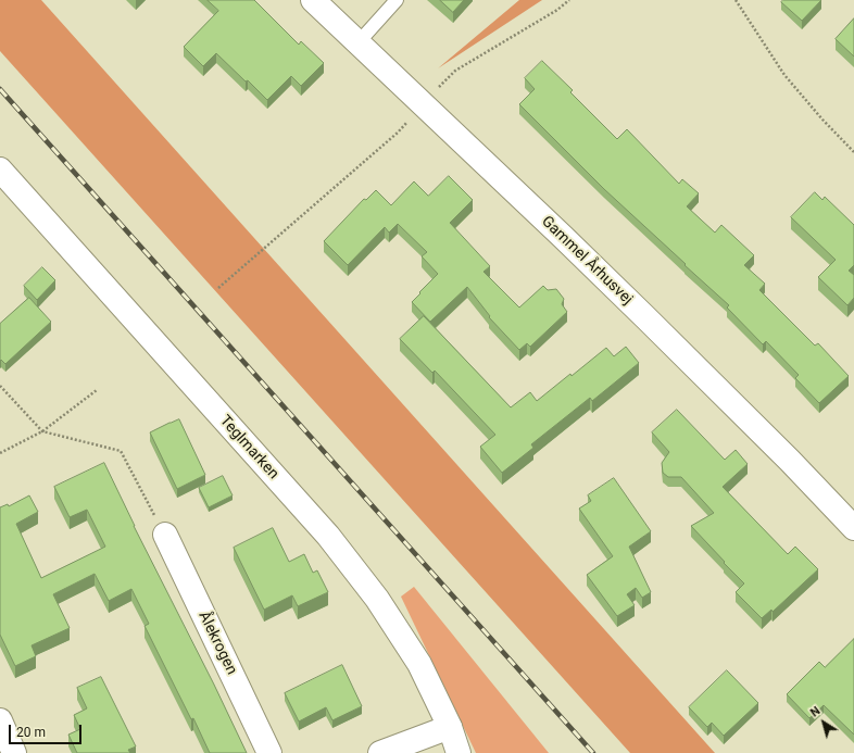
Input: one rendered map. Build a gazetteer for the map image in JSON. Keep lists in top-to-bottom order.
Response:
{
  "streets": {
    "street": ["Gammel Århusvej", "Teglmarken", "Ålekrogen"]
  },
  "scale_bar": "20 m",
  "north": "top left"
}
